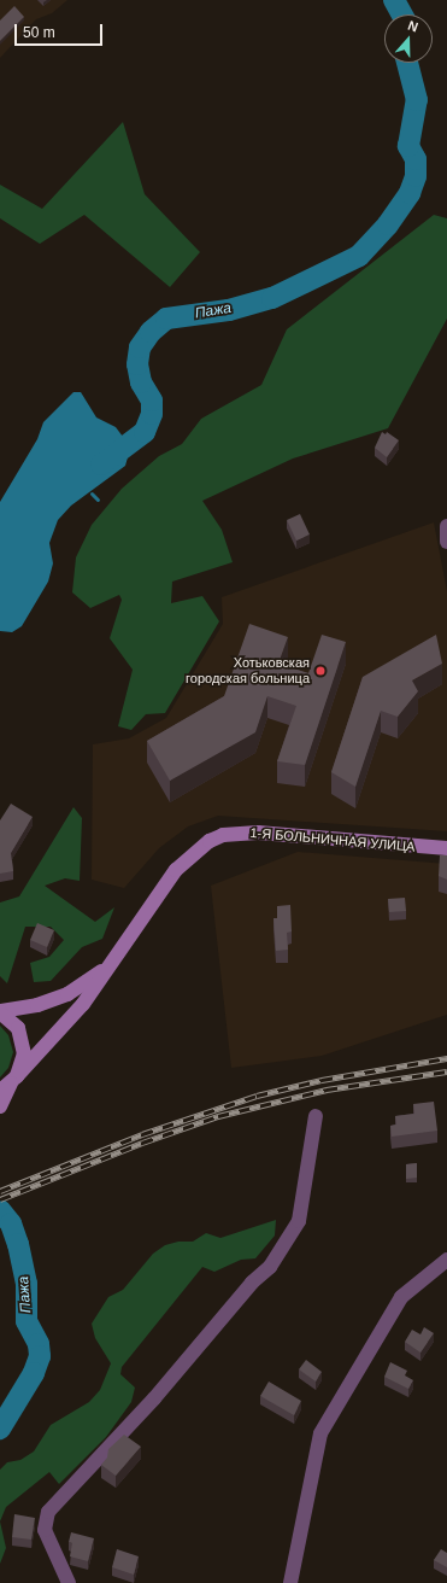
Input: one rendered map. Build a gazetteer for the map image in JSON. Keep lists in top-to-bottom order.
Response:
{
  "streets": {
    "main road": ["1-Я БОЛЬНИЧНАЯ УЛИЦА"]
  },
  "water": ["Пажа"],
  "places": ["Хотьковская городская больница"],
  "scale_bar": "50 m",
  "north": "top"
}
